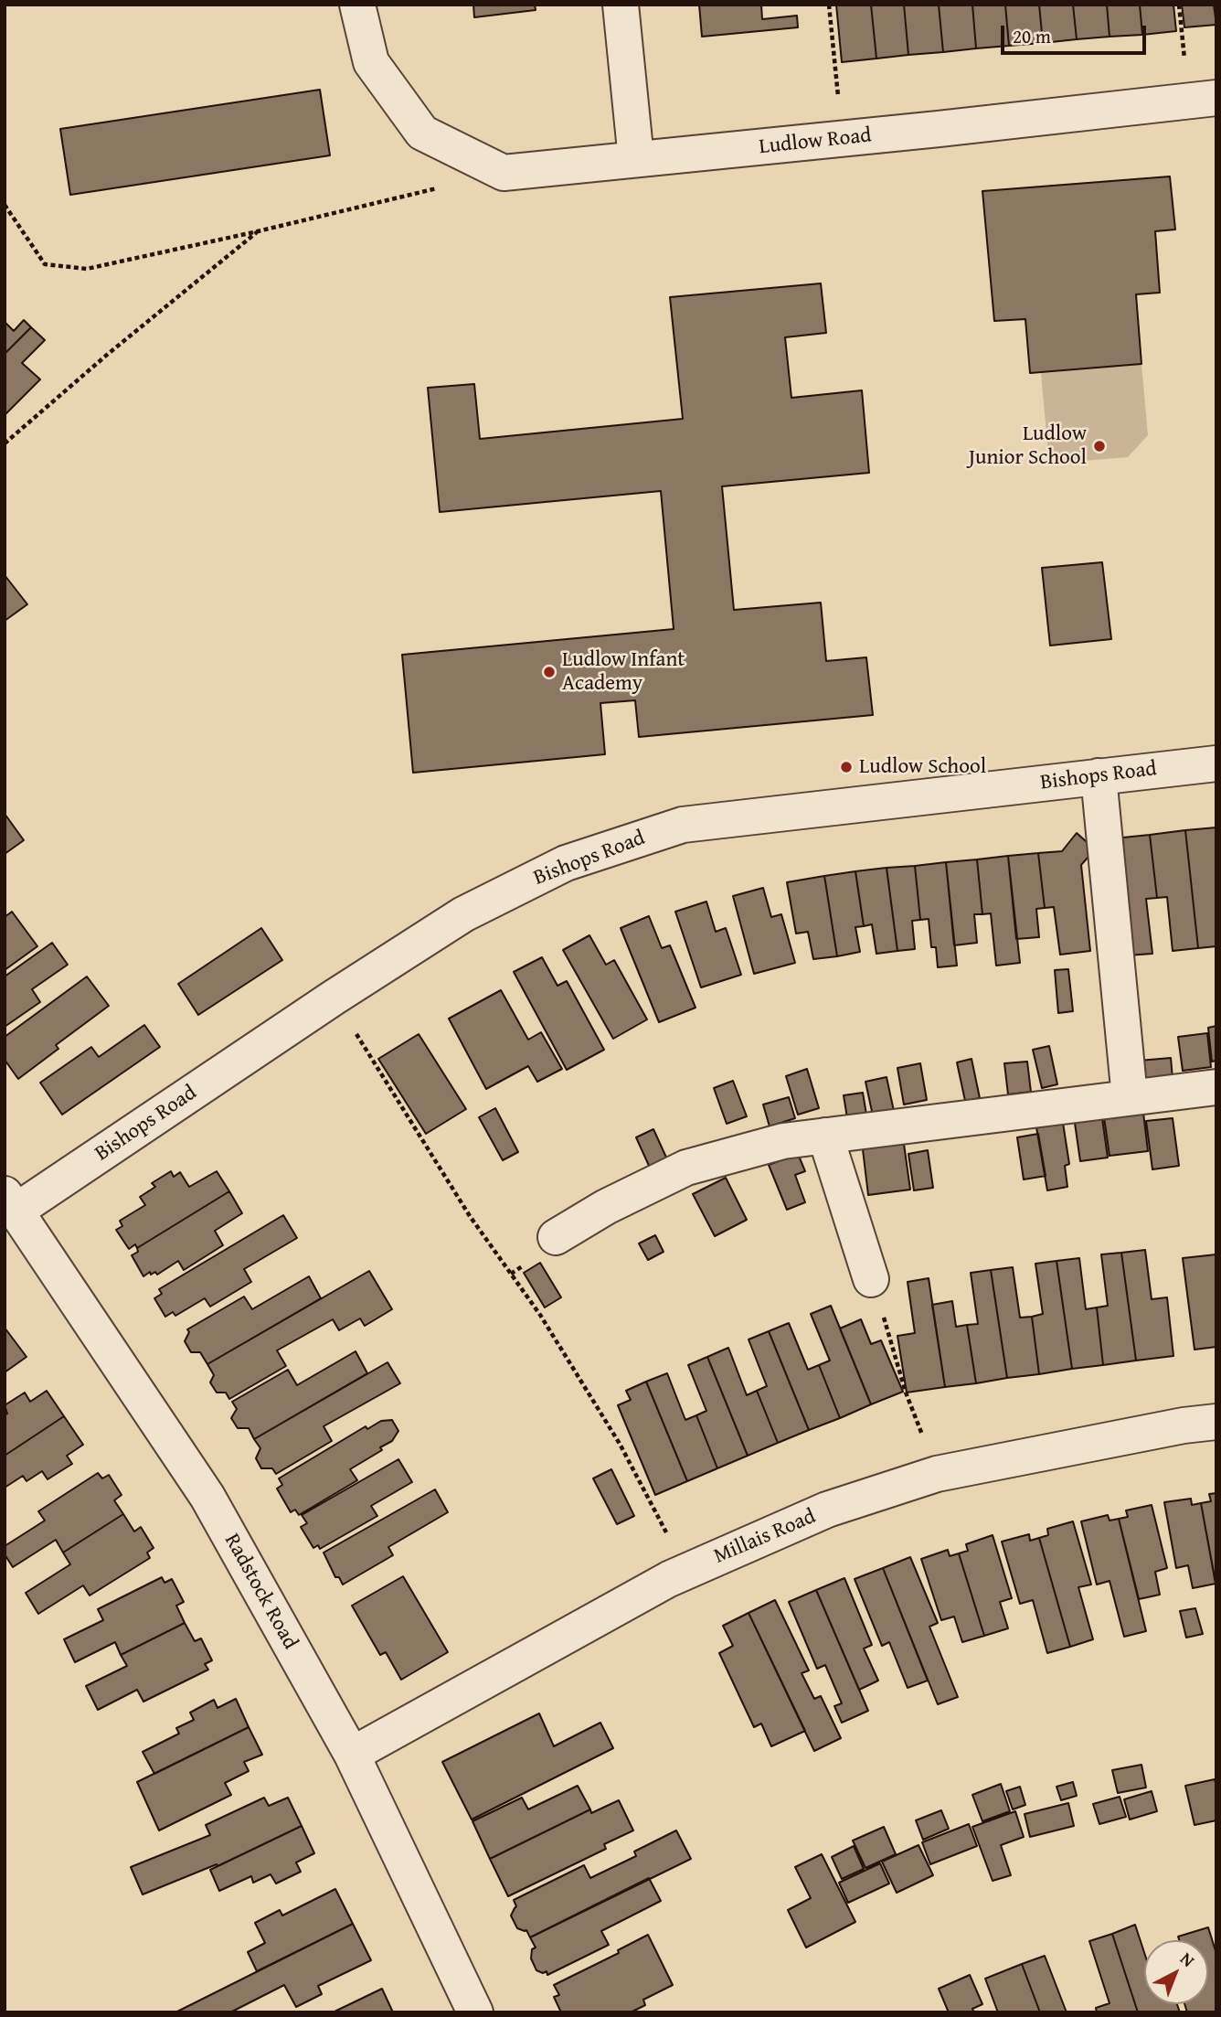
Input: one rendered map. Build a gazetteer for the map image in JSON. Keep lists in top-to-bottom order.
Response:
{
  "streets": {
    "street": [
      "Ludlow Road",
      "Bishops Road",
      "Millais Road",
      "Radstock Road"
    ]
  },
  "crossings": [
    ["Bishops Road", "Radstock Road"],
    ["Millais Road", "Radstock Road"]
  ],
  "places": ["Ludlow Junior School", "Ludlow Infant Academy", "Ludlow School"],
  "scale_bar": "20 m",
  "north": "top right"
}
